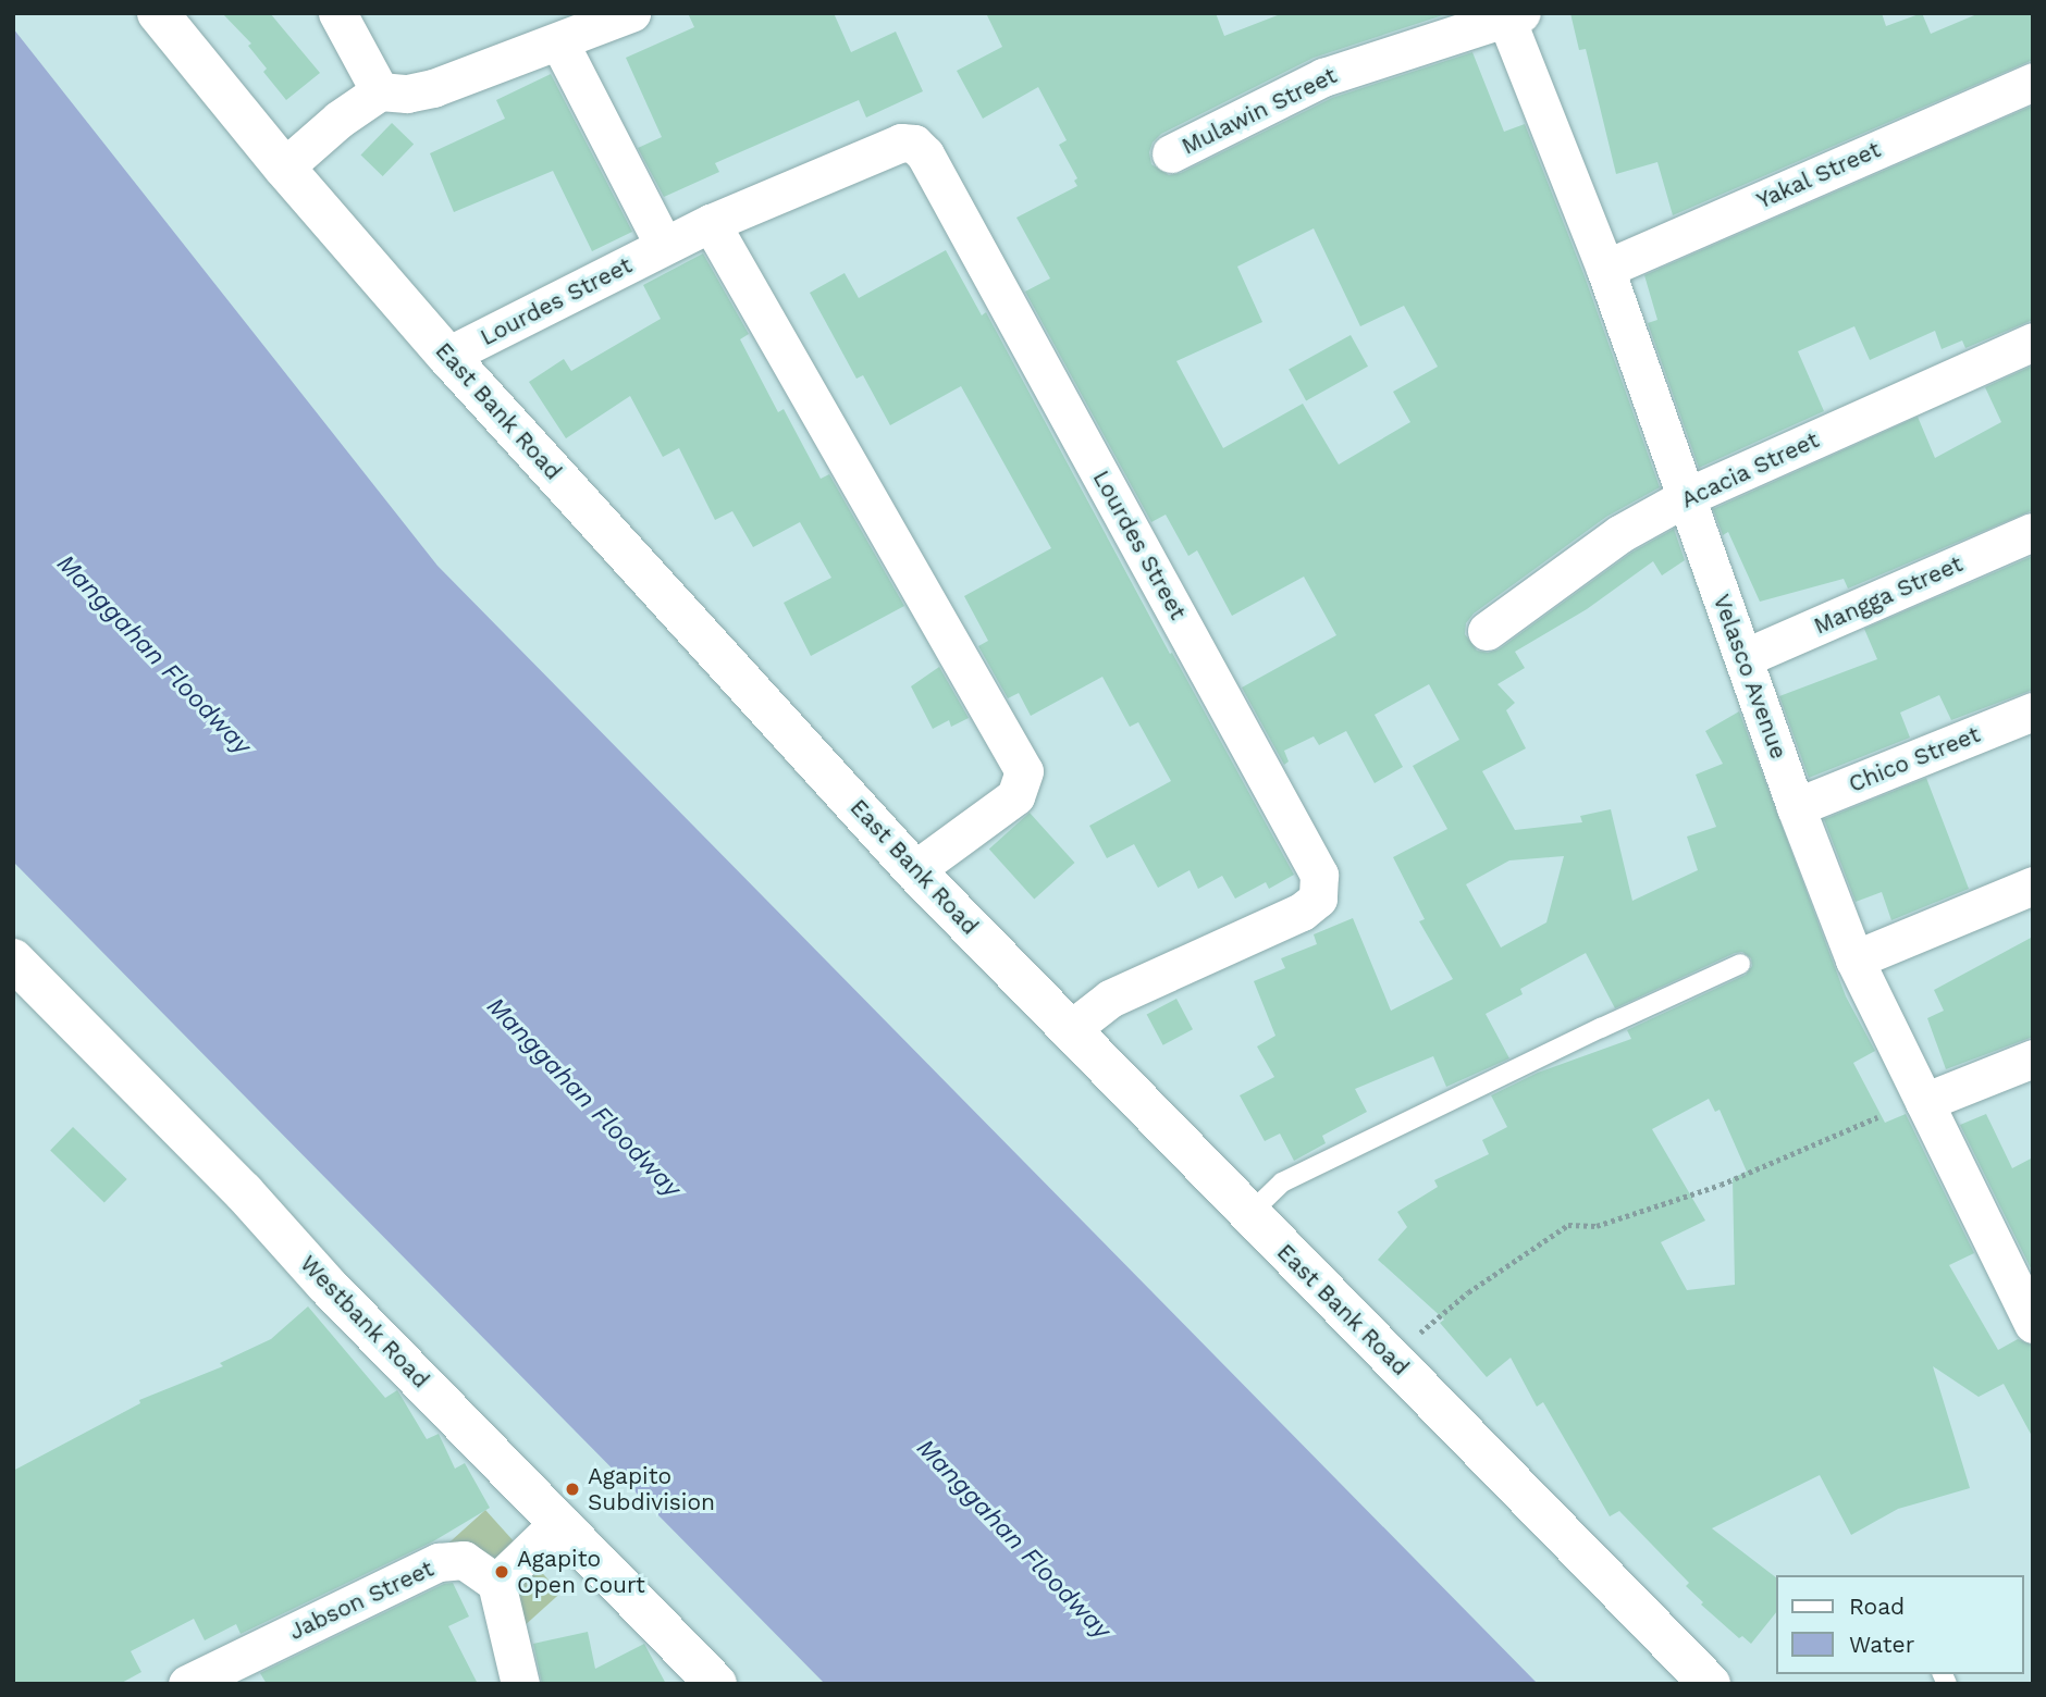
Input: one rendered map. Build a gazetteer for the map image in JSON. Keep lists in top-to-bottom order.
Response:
{
  "streets": {
    "main road": ["East Bank Road", "Westbank Road"],
    "street": [
      "Mulawin Street",
      "Yakal Street",
      "Lourdes Street",
      "Acacia Street",
      "Mangga Street",
      "Velasco Avenue",
      "Chico Street",
      "Jabson Street"
    ]
  },
  "crossings": [
    ["Mulawin Street", "Velasco Avenue"],
    ["Yakal Street", "Velasco Avenue"],
    ["Lourdes Street", "East Bank Road"],
    ["Acacia Street", "Velasco Avenue"],
    ["Mangga Street", "Velasco Avenue"],
    ["Velasco Avenue", "Chico Street"]
  ],
  "water": ["Manggahan Floodway"],
  "places": ["Agapito Subdivision", "Agapito Open Court"],
  "legend": ["Road", "Water"]
}
